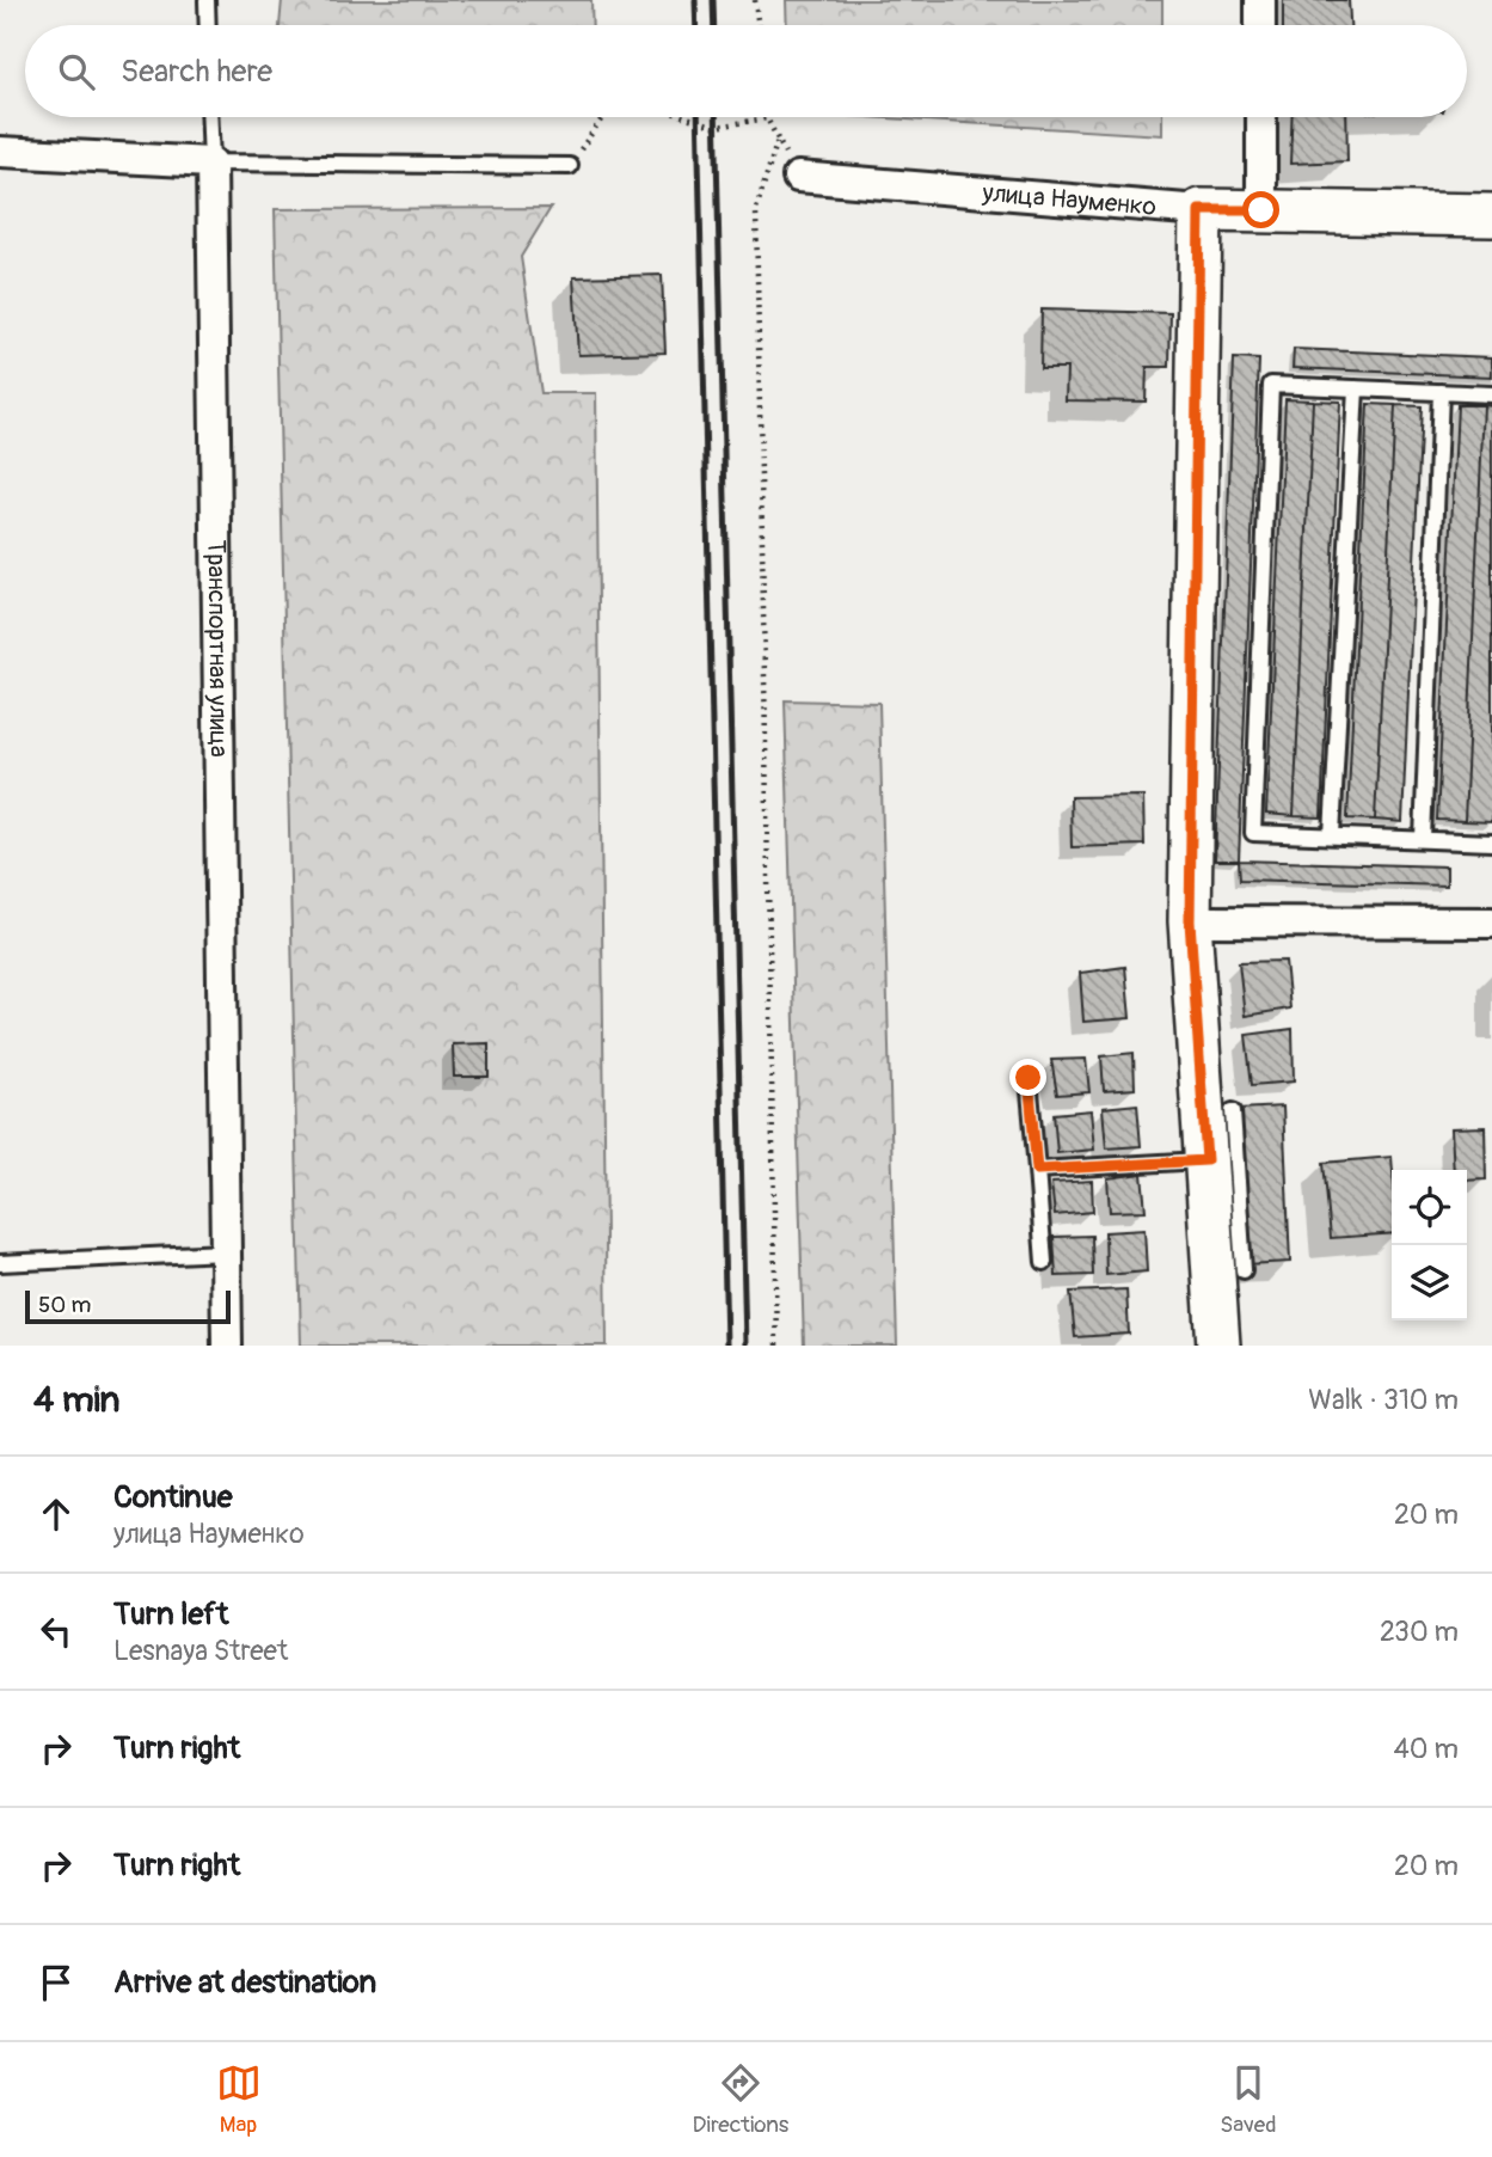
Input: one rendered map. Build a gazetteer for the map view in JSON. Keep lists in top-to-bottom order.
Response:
{
  "streets": {
    "street": ["улица Науменко", "Транспортная улица"]
  },
  "scale_bar": "50 m",
  "page": {
    "search": "Search here",
    "scale": "50 m",
    "heading": ["4 min", "Walk · 310 m"],
    "list": [
      ["Continue", "улица Науменко", "20 m"],
      ["Turn left", "Lesnaya Street", "230 m"],
      ["Turn right", "40 m"],
      ["Turn right", "20 m"],
      "Arrive at destination"
    ],
    "nav": ["Map", "Directions", "Saved"]
  }
}
